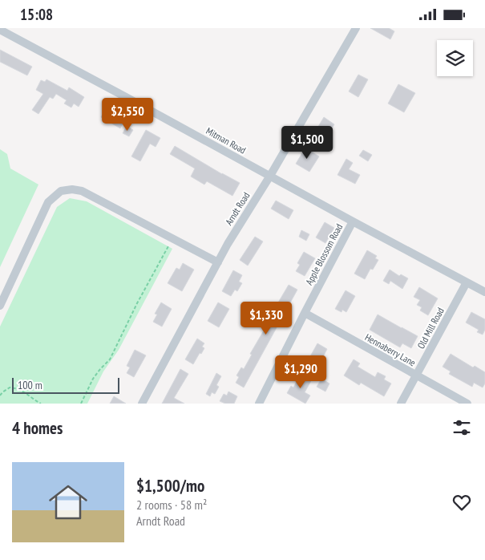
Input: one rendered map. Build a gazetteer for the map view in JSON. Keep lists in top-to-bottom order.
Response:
{
  "streets": {
    "street": [
      "Mitman Road",
      "Arndt Road",
      "Apple Blossom Road",
      "Old Mill Road",
      "Hennaberry Lane"
    ]
  },
  "crossings": [
    ["Mitman Road", "Arndt Road"],
    ["Mitman Road", "Apple Blossom Road"],
    ["Mitman Road", "Old Mill Road"],
    ["Apple Blossom Road", "Hennaberry Lane"],
    ["Old Mill Road", "Hennaberry Lane"]
  ],
  "scale_bar": "100 m",
  "page": {
    "status": "15:08",
    "price": [
      "$2,550",
      "$1,500",
      "$1,330",
      "$1,290"
    ],
    "scale": "100 m",
    "heading": "4 homes",
    "list": [
      {
        "name": "$1,500/mo",
        "note": "2 rooms · 58 m² · Arndt Road"
      }
    ]
  }
}
